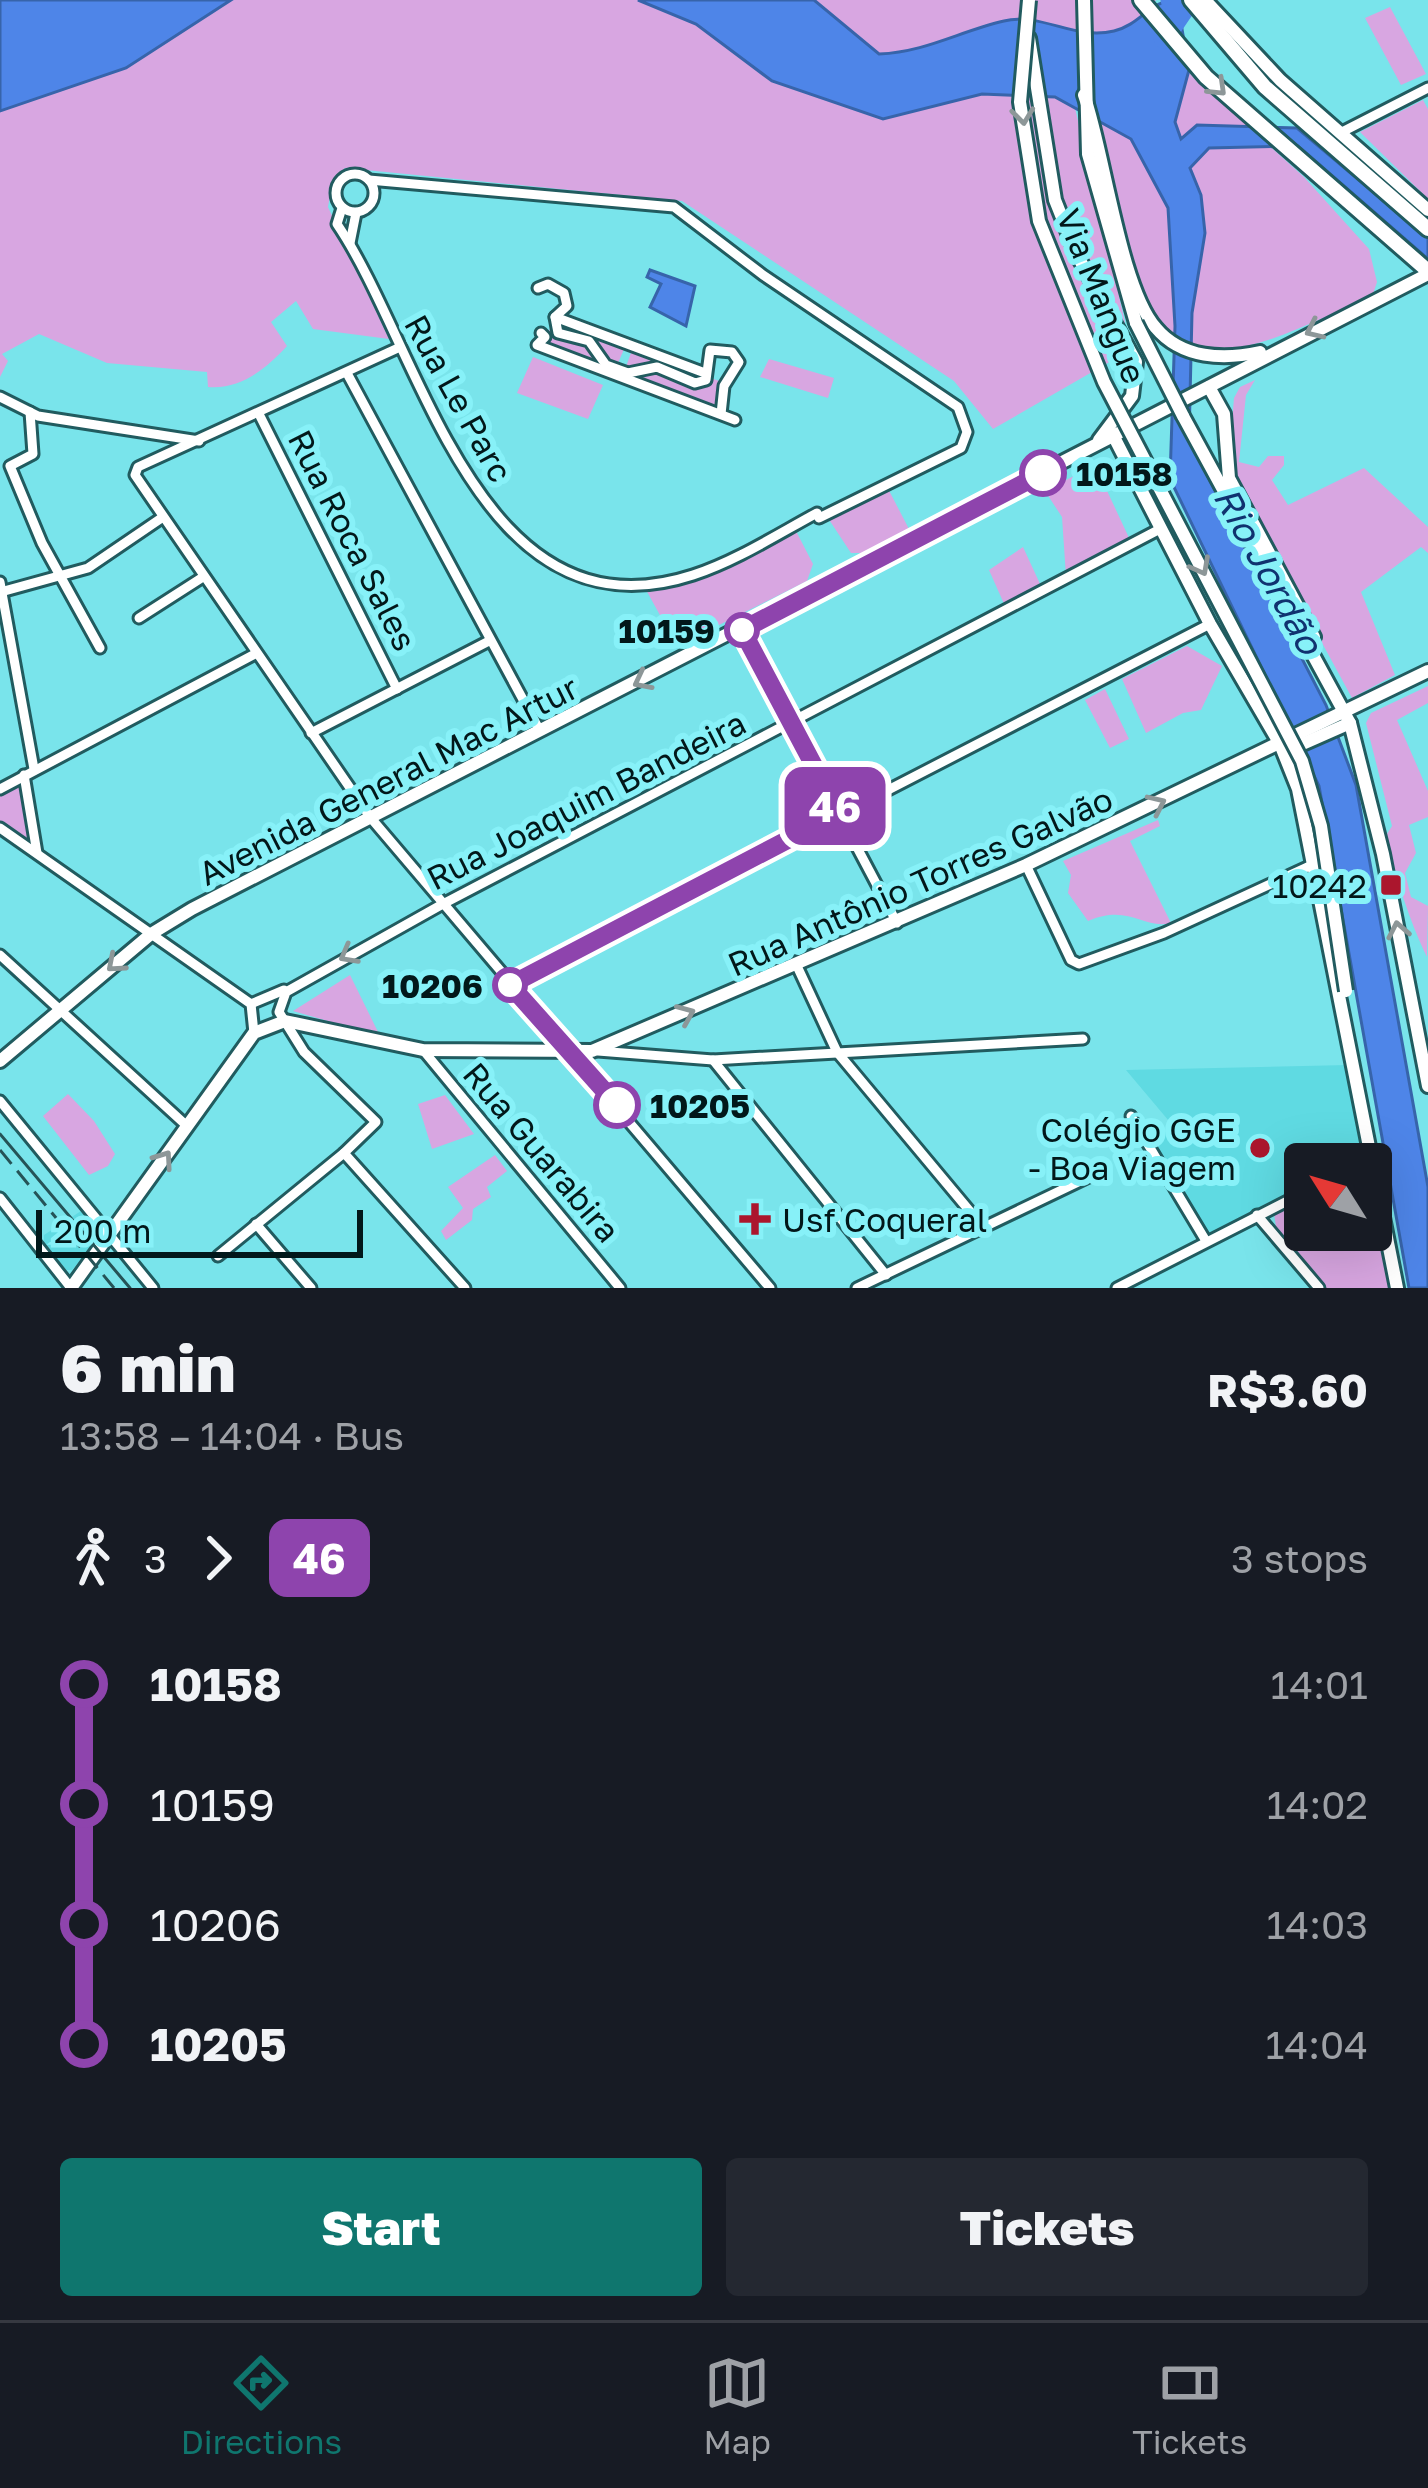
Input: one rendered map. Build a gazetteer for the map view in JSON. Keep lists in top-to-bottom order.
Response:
{
  "streets": {
    "main road": ["Via Mangue", "Avenida General Mac Artur", "Rua Antônio Torres Galvão"],
    "street": [
      "Rua Le Parc",
      "Rua Roca Sales",
      "Rua Joaquim Bandeira",
      "Rua Guarabira"
    ]
  },
  "crossings": [
    ["Rua Antônio Torres Galvão", "Rua Guarabira"]
  ],
  "one_way": ["Rua Antônio Torres Galvão"],
  "water": ["Rio Jordão"],
  "places": {
    "other": [
      "10158",
      "10159",
      "10206",
      "10205",
      "Colégio GGE - Boa Viagem"
    ],
    "transit": ["10242"],
    "health": ["Usf Coqueral"]
  },
  "lines": ["bus line 46"],
  "scale_bar": "200 m",
  "north": "top left",
  "page": {
    "on_map": "46",
    "scale": "200 m",
    "heading": ["6 min", "13:58 – 14:04 · Bus", "R$3.60"],
    "legs": ["3", "46", "3 stops"],
    "list": [
      {
        "name": "10158",
        "value": "14:01"
      },
      {
        "name": "10159",
        "value": "14:02"
      },
      {
        "name": "10206",
        "value": "14:03"
      },
      {
        "name": "10205",
        "value": "14:04"
      }
    ],
    "buttons": ["Start", "Tickets"],
    "tabs": ["Directions", "Map", "Tickets"]
  }
}
